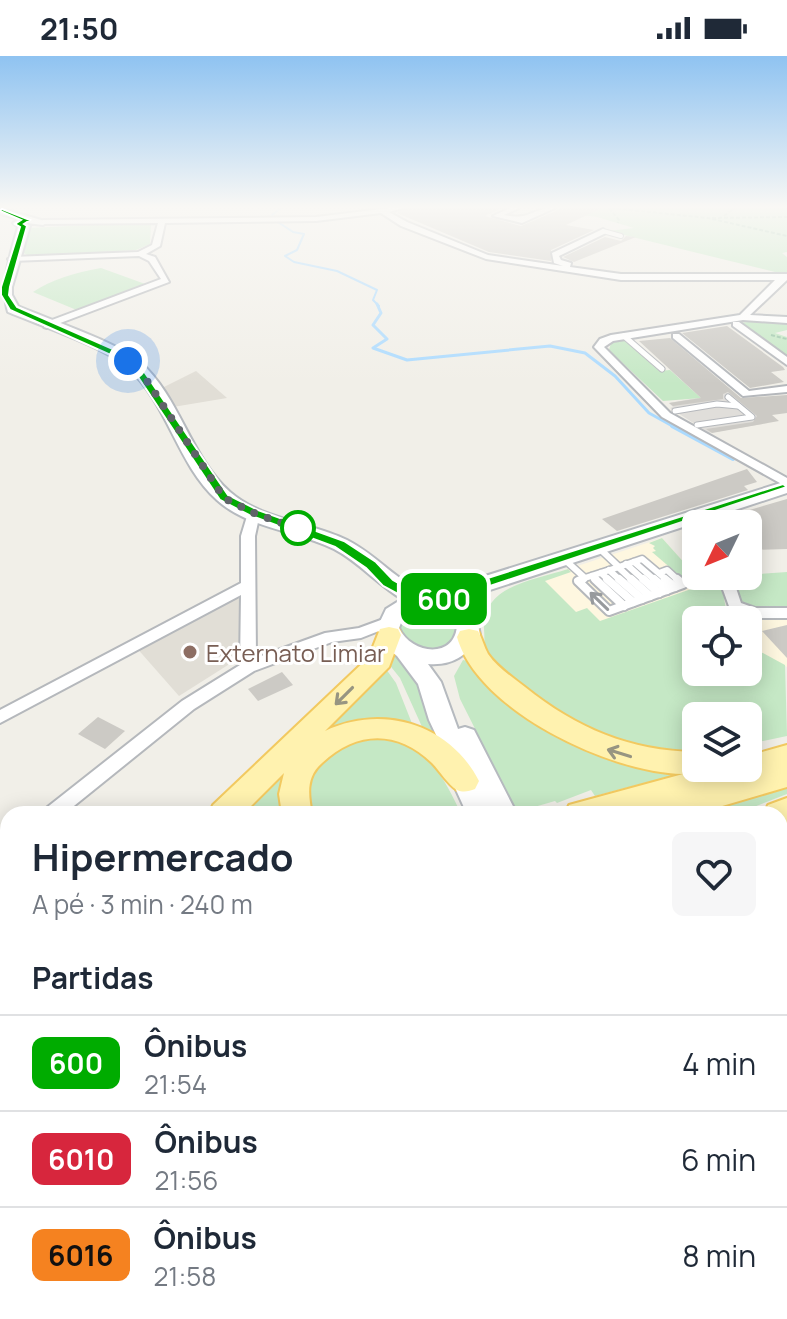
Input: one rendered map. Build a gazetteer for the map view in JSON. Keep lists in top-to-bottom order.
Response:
{
  "places": ["Externato Limiar"],
  "lines": ["bus line 600"],
  "north": "bottom left",
  "page": {
    "status": "21:50",
    "on_map": "600",
    "heading": [
      ["Hipermercado", "A pé · 3 min · 240 m"],
      "Partidas"
    ],
    "list": [
      {
        "mark": "600",
        "name": "Ônibus",
        "note": "21:54",
        "value": "4 min"
      },
      {
        "mark": "6010",
        "name": "Ônibus",
        "note": "21:56",
        "value": "6 min"
      },
      {
        "mark": "6016",
        "name": "Ônibus",
        "note": "21:58",
        "value": "8 min"
      }
    ]
  }
}
